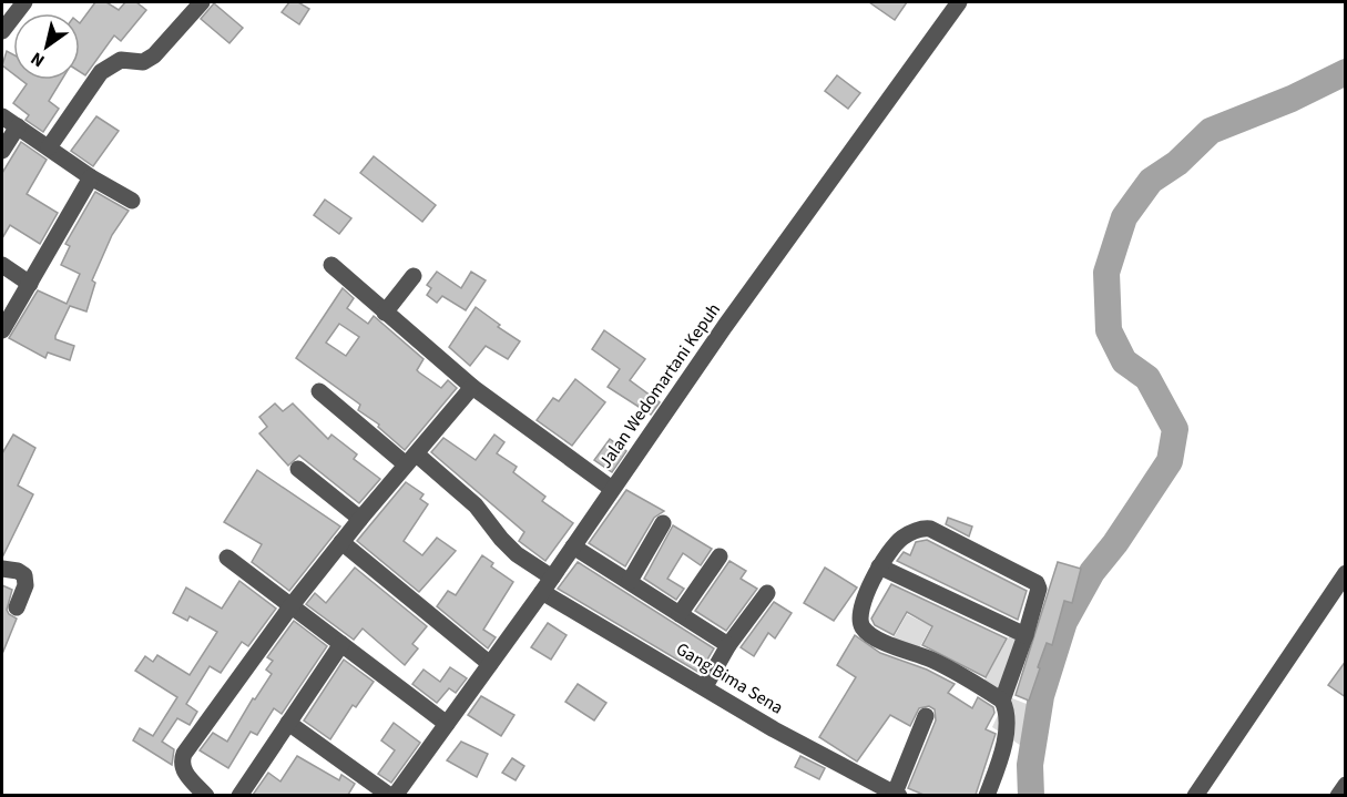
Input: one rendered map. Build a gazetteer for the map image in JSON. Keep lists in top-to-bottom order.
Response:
{
  "streets": {
    "street": ["Jalan Wedomartani Kepuh", "Gang Bima Sena"]
  },
  "crossings": [
    ["Jalan Wedomartani Kepuh", "Gang Bima Sena"]
  ],
  "north": "bottom left"
}
